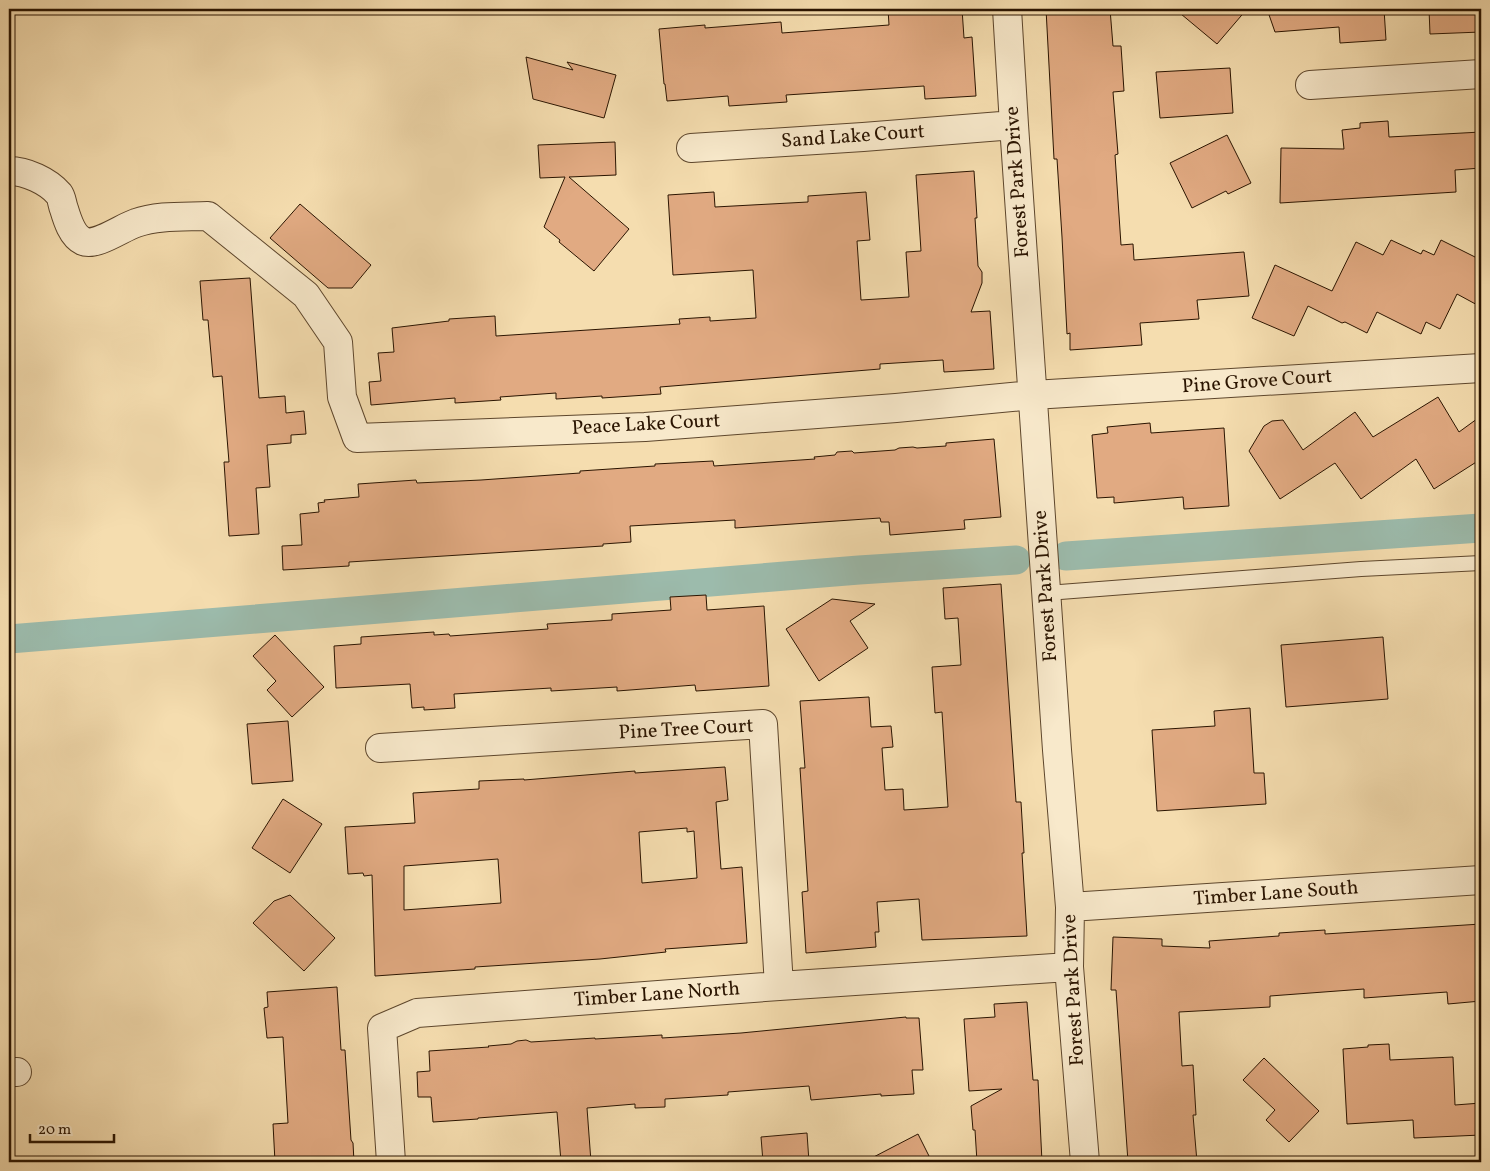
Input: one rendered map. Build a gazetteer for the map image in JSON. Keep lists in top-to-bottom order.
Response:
{
  "streets": {
    "street": [
      "Sand Lake Court",
      "Forest Park Drive",
      "Pine Grove Court",
      "Peace Lake Court",
      "Pine Tree Court",
      "Timber Lane South",
      "Timber Lane North"
    ]
  },
  "crossings": [
    ["Sand Lake Court", "Forest Park Drive"],
    ["Forest Park Drive", "Pine Grove Court"],
    ["Forest Park Drive", "Peace Lake Court"],
    ["Forest Park Drive", "Timber Lane South"],
    ["Forest Park Drive", "Timber Lane North"],
    ["Pine Grove Court", "Peace Lake Court"],
    ["Pine Tree Court", "Timber Lane North"]
  ],
  "scale_bar": "20 m"
}
